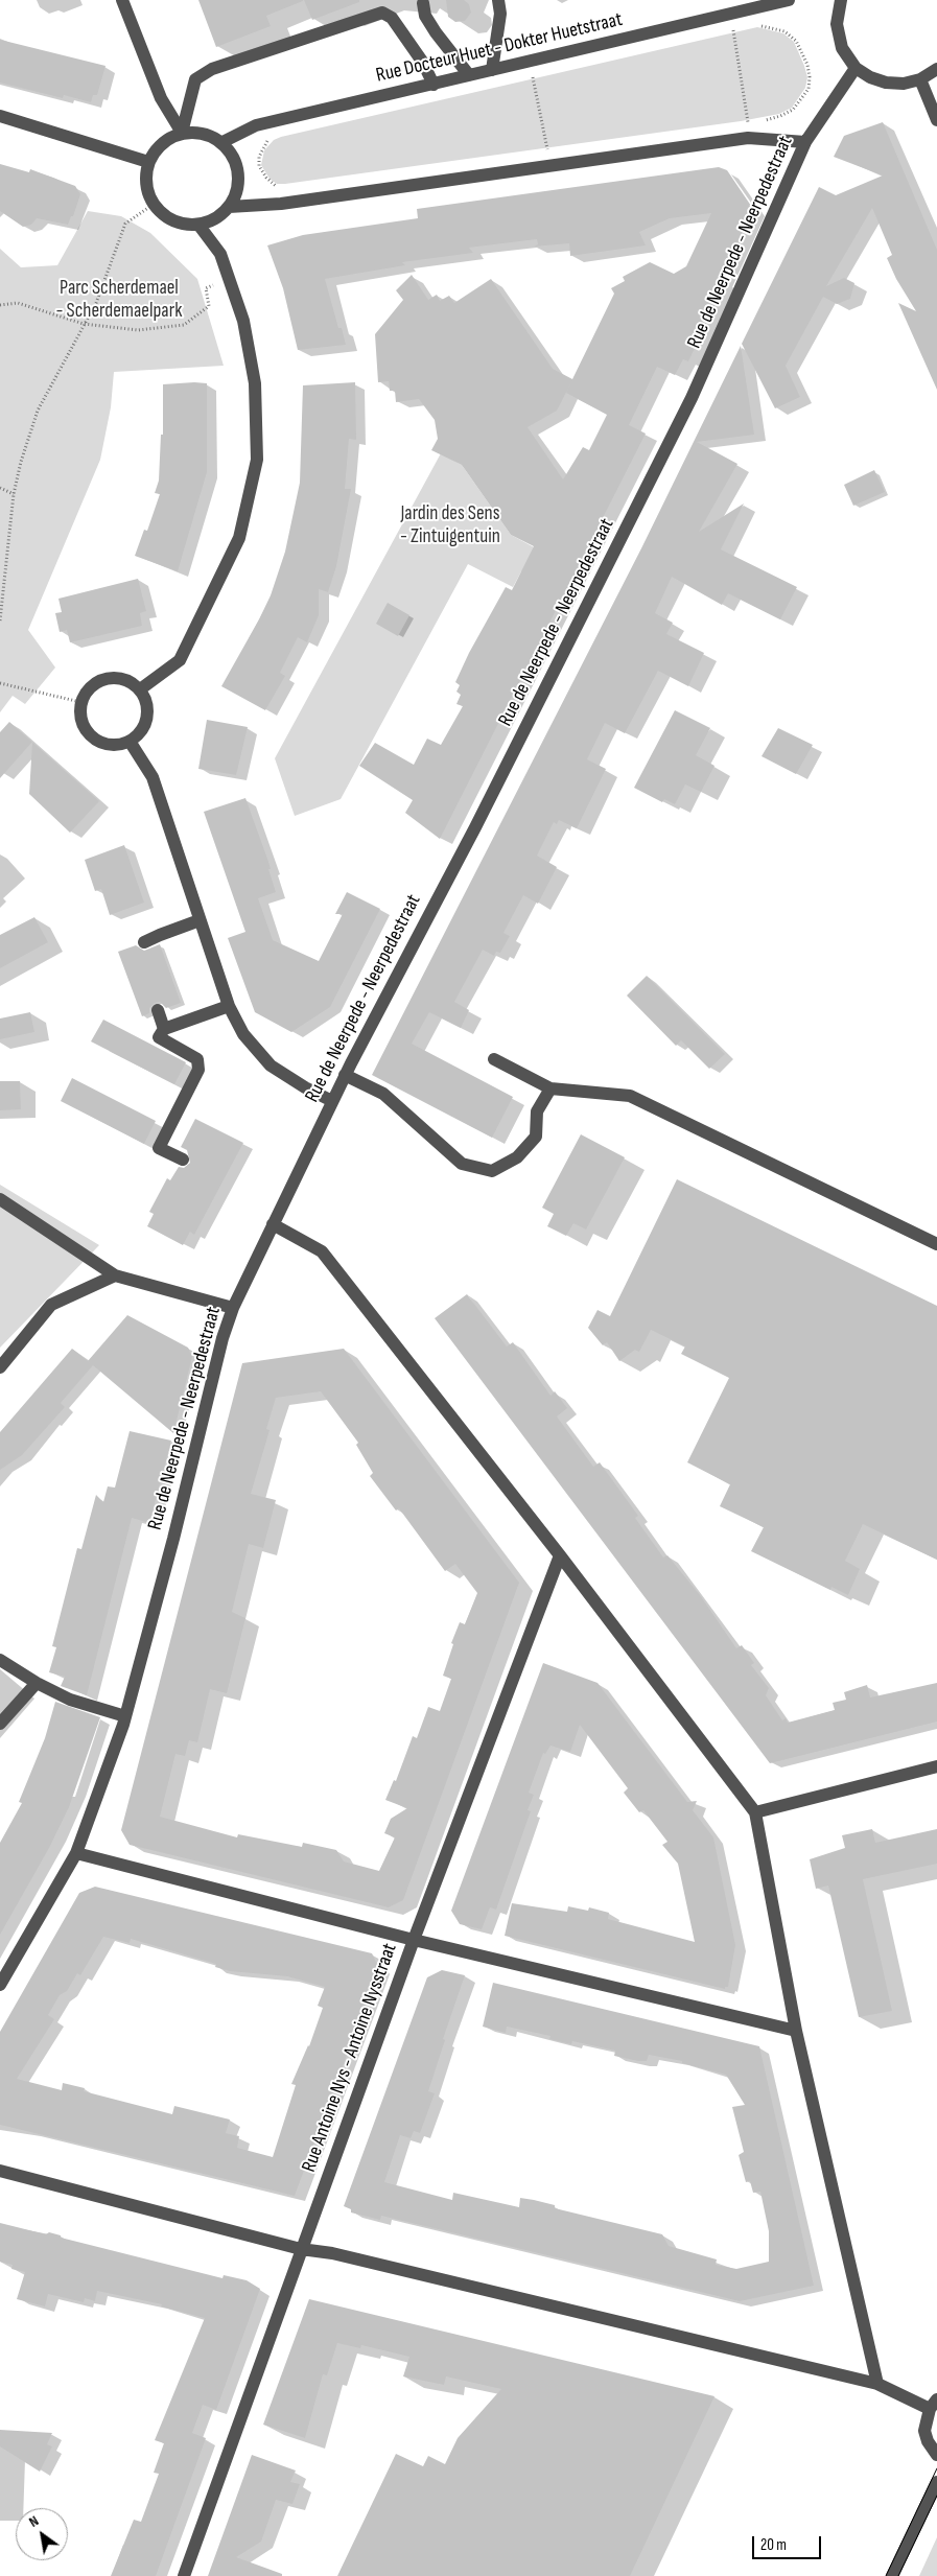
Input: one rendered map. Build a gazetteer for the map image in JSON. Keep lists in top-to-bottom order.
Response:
{
  "streets": {
    "street": ["Rue Docteur Huet - Dokter Huetstraat", "Rue de Neerpede - Neerpedestraat", "Rue Antoine Nys - Antoine Nysstraat"]
  },
  "parks": ["Parc Scherdemael - Scherdemaelpark", "Jardin des Sens - Zintuigentuin"],
  "scale_bar": "20 m",
  "north": "top left"
}
